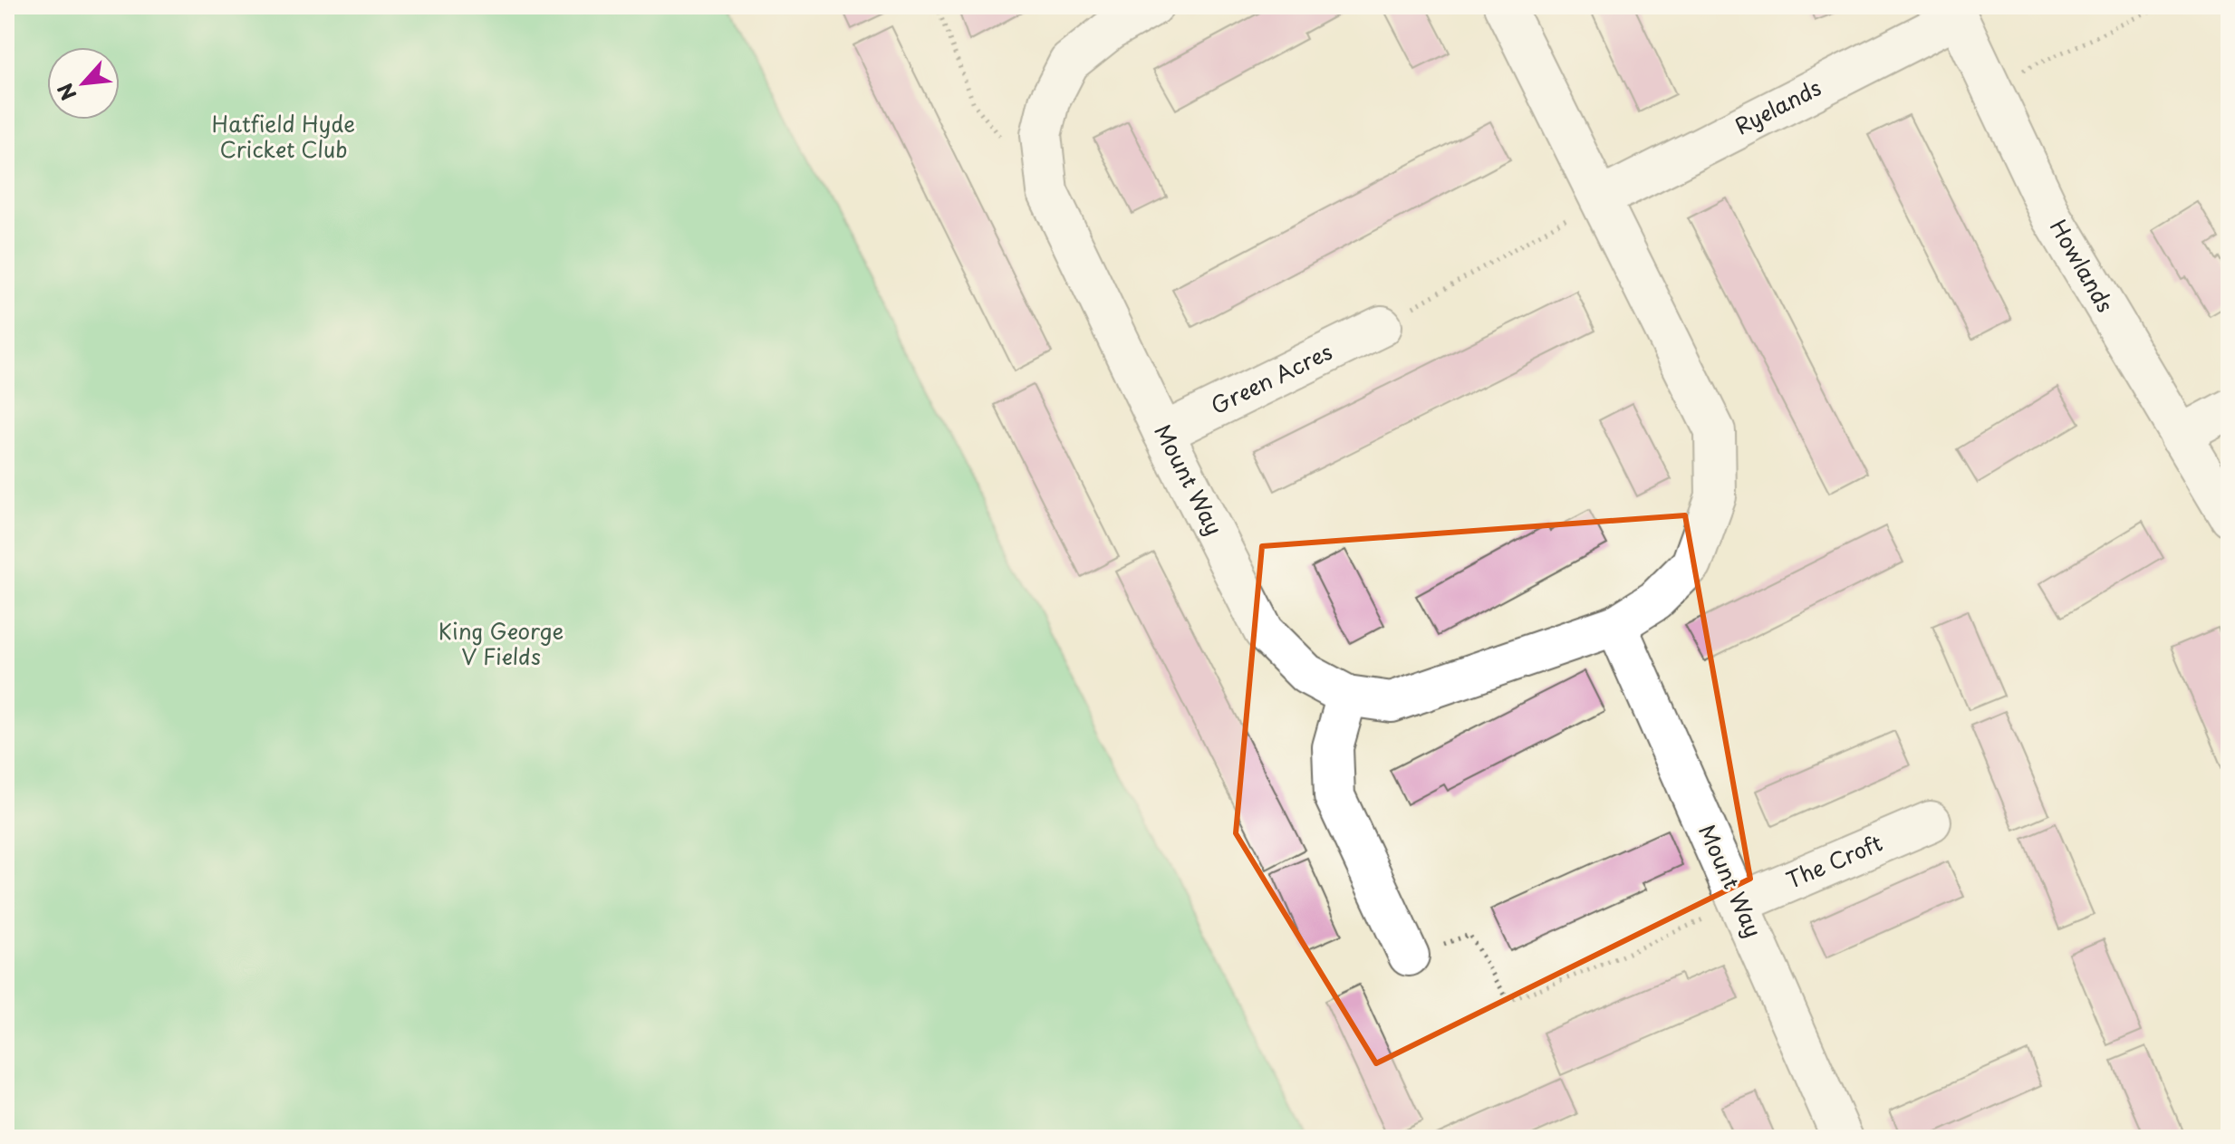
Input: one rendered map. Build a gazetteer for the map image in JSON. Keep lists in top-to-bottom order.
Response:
{
  "streets": {
    "street": [
      "Ryelands",
      "Howlands",
      "Green Acres",
      "Mount Way",
      "The Croft"
    ]
  },
  "crossings": [
    ["Ryelands", "Howlands"],
    ["Ryelands", "Mount Way"],
    ["Green Acres", "Mount Way"],
    ["Mount Way", "The Croft"]
  ],
  "parks": ["Hatfield Hyde Cricket Club", "King George V Fields"],
  "north": "bottom left"
}
